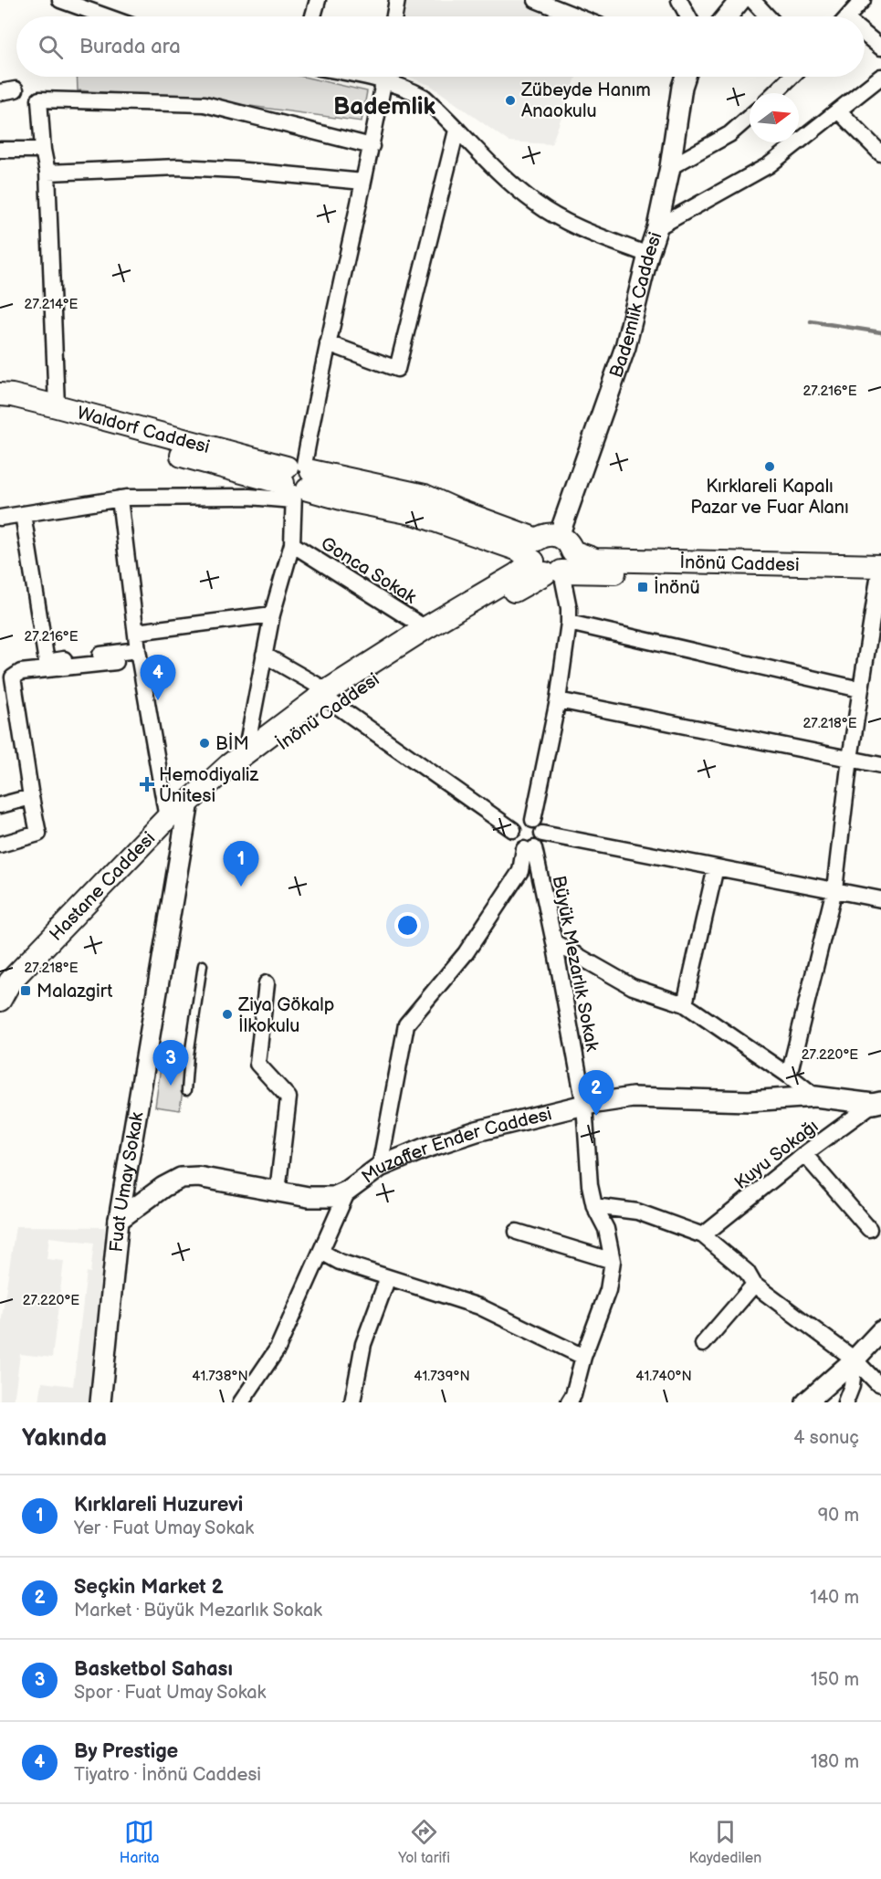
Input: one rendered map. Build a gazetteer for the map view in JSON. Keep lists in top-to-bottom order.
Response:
{
  "streets": {
    "main road": ["Waldorf Caddesi", "İnönü Caddesi", "Hastane Caddesi"],
    "street": [
      "Bademlik Caddesi",
      "Gonca Sokak",
      "Büyük Mezarlık Sokak",
      "Muzaffer Ender Caddesi",
      "Kuyu Sokağı",
      "Fuat Umay Sokak"
    ]
  },
  "crossings": [
    ["Bademlik Caddesi", "Waldorf Caddesi"],
    ["Bademlik Caddesi", "İnönü Caddesi"],
    ["Waldorf Caddesi", "İnönü Caddesi"],
    ["İnönü Caddesi", "Gonca Sokak"],
    ["İnönü Caddesi", "Hastane Caddesi"],
    ["İnönü Caddesi", "Fuat Umay Sokak"],
    ["Hastane Caddesi", "Fuat Umay Sokak"],
    ["Büyük Mezarlık Sokak", "Muzaffer Ender Caddesi"],
    ["Muzaffer Ender Caddesi", "Kuyu Sokağı"],
    ["Muzaffer Ender Caddesi", "Fuat Umay Sokak"]
  ],
  "districts": ["Bademlik"],
  "places": {
    "other": [
      "Zübeyde Hanım Anaokulu",
      "Kırklareli Kapalı Pazar ve Fuar Alanı",
      "BİM",
      "Ziya Gökalp İlkokulu"
    ],
    "transit": ["İnönü", "Malazgirt"],
    "health": ["Hemodiyaliz Ünitesi"]
  },
  "north": "right",
  "page": {
    "search": "Burada ara",
    "pins": [
      "4",
      "1",
      "3",
      "2"
    ],
    "heading": ["Yakında", "4 sonuç"],
    "list": [
      {
        "mark": "1",
        "name": "Kırklareli Huzurevi",
        "note": "Yer · Fuat Umay Sokak",
        "value": "90 m"
      },
      {
        "mark": "2",
        "name": "Seçkin Market 2",
        "note": "Market · Büyük Mezarlık Sokak",
        "value": "140 m"
      },
      {
        "mark": "3",
        "name": "Basketbol Sahası",
        "note": "Spor · Fuat Umay Sokak",
        "value": "150 m"
      },
      {
        "mark": "4",
        "name": "By Prestige",
        "note": "Tiyatro · İnönü Caddesi",
        "value": "180 m"
      }
    ],
    "nav": ["Harita", "Yol tarifi", "Kaydedilen"]
  },
  "coordinates": [
    "27.214°E",
    "27.216°E",
    "27.218°E",
    "27.220°E",
    "41.738°N",
    "41.739°N",
    "41.740°N"
  ]
}
